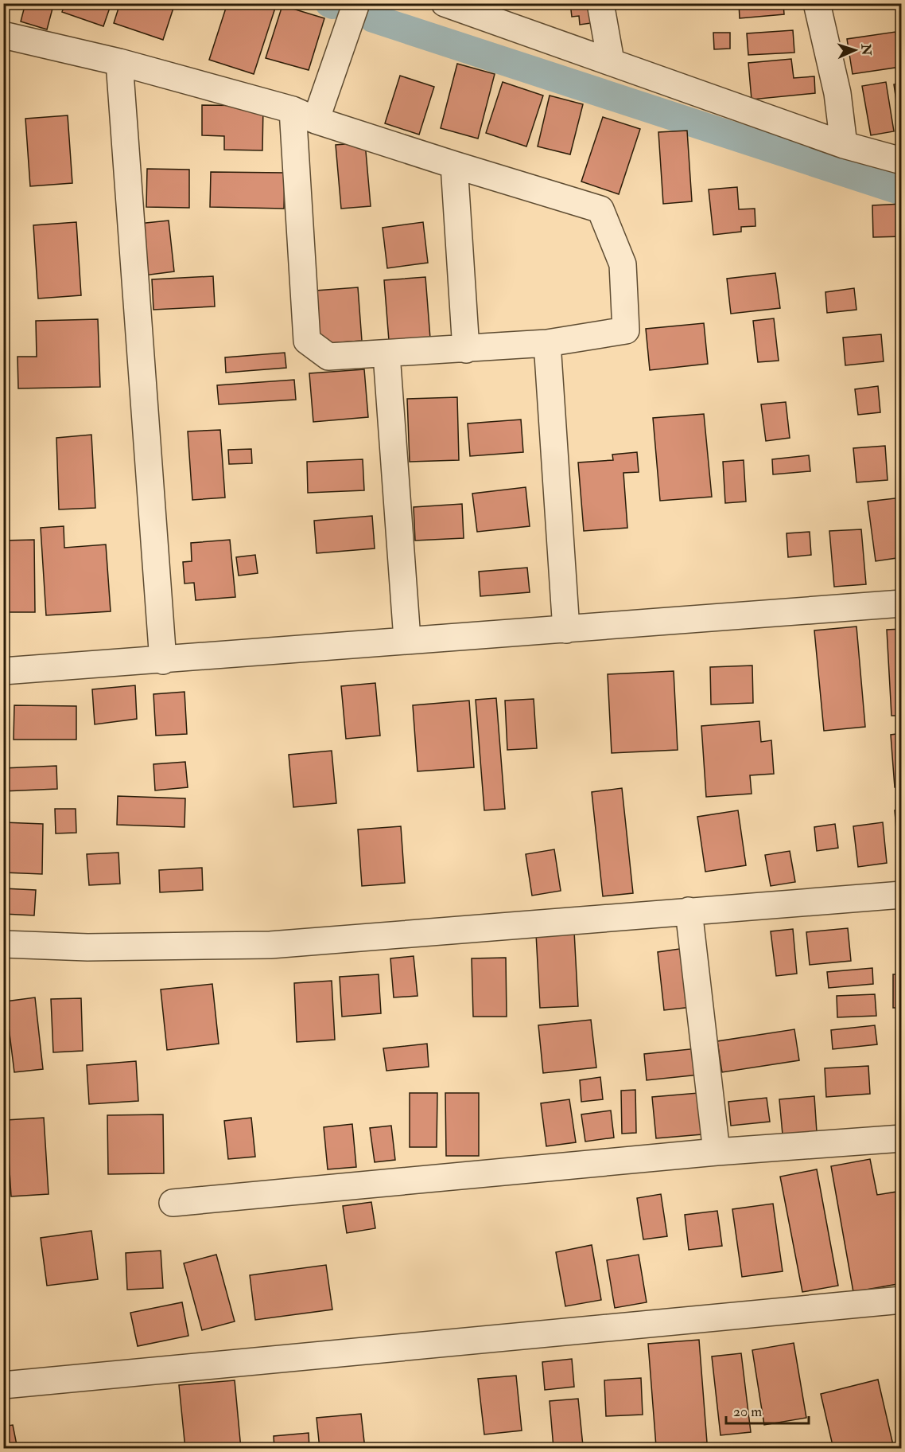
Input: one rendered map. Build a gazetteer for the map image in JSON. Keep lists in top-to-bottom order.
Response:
{
  "scale_bar": "20 m",
  "north": "right"
}
